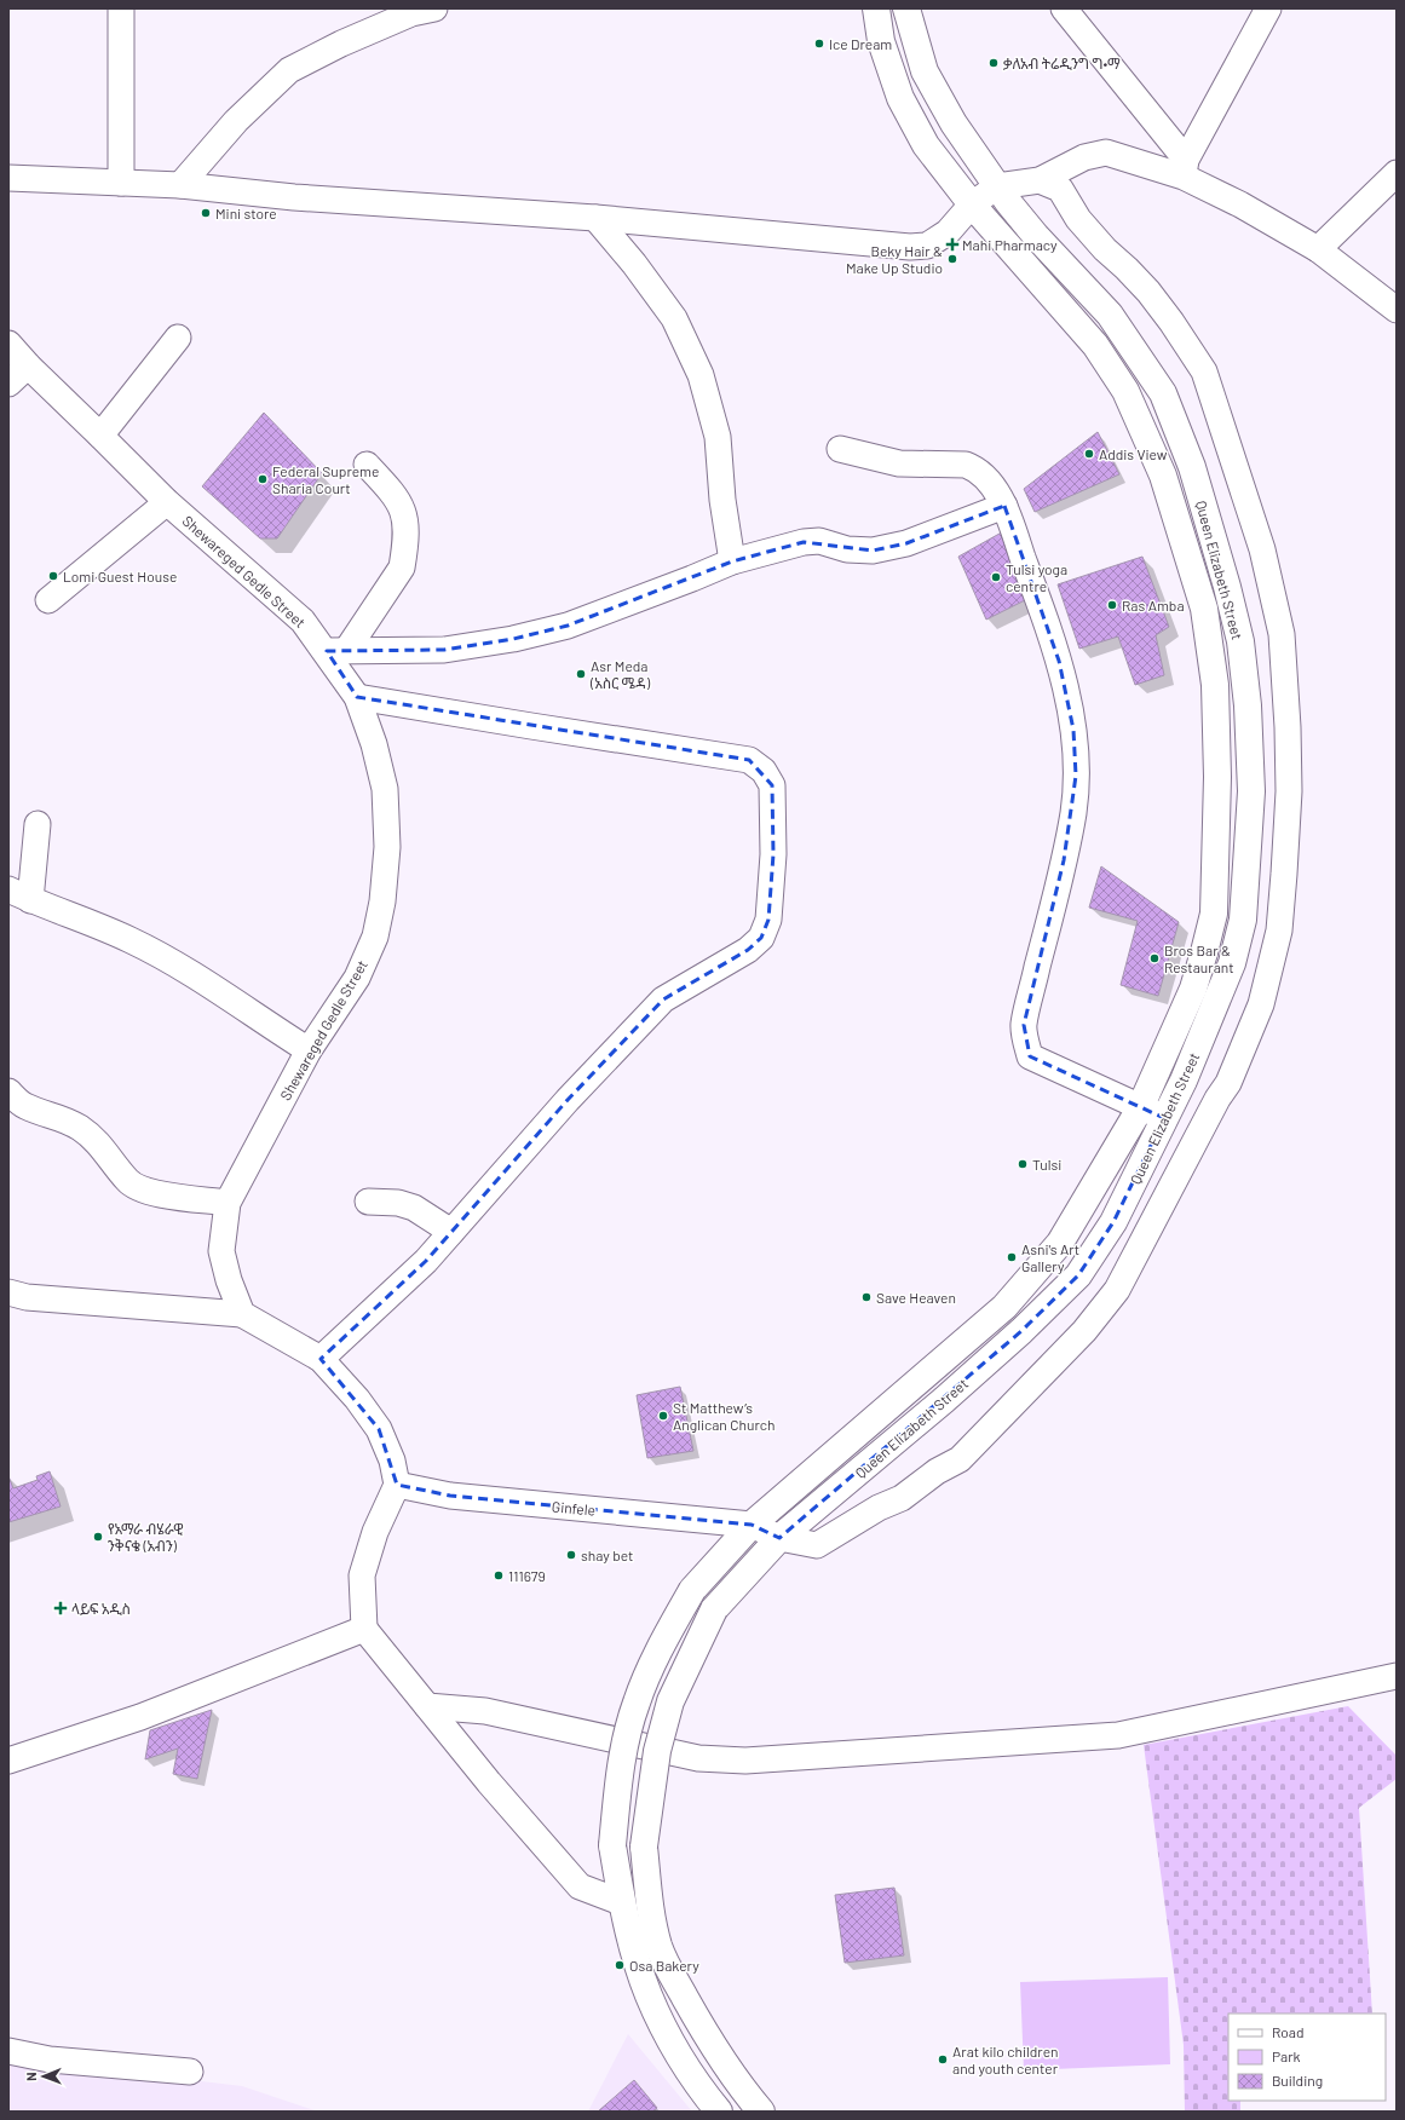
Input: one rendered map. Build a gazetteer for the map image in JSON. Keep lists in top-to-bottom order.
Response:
{
  "streets": {
    "main road": ["Queen Elizabeth Street"],
    "street": ["Shewareged Gedle Street", "Ginfele"]
  },
  "crossings": [
    ["Queen Elizabeth Street", "Ginfele"]
  ],
  "places": {
    "other": [
      "Ice Dream",
      "ቃለአብ ትሬዲንግ ግ•ማ",
      "Mini store",
      "Beky Hair & Make Up Studio",
      "Addis View",
      "Federal Supreme Sharia Court",
      "Lomi Guest House",
      "Tulsi yoga centre",
      "Ras Amba",
      "Asr Meda (አስር ሜዳ)",
      "Bros Bar & Restaurant",
      "Tulsi",
      "Asni's Art Gallery",
      "Save Heaven",
      "St Matthew’s Anglican Church",
      "የአማራ ብሄራዊ ንቅናቄ (አብን)",
      "shay bet",
      "111679",
      "Osa Bakery",
      "Arat kilo children and youth center"
    ],
    "health": ["Mahi Pharmacy", "ላይፍ አዲስ"]
  },
  "legend": ["Road", "Park", "Building"],
  "north": "left"
}
